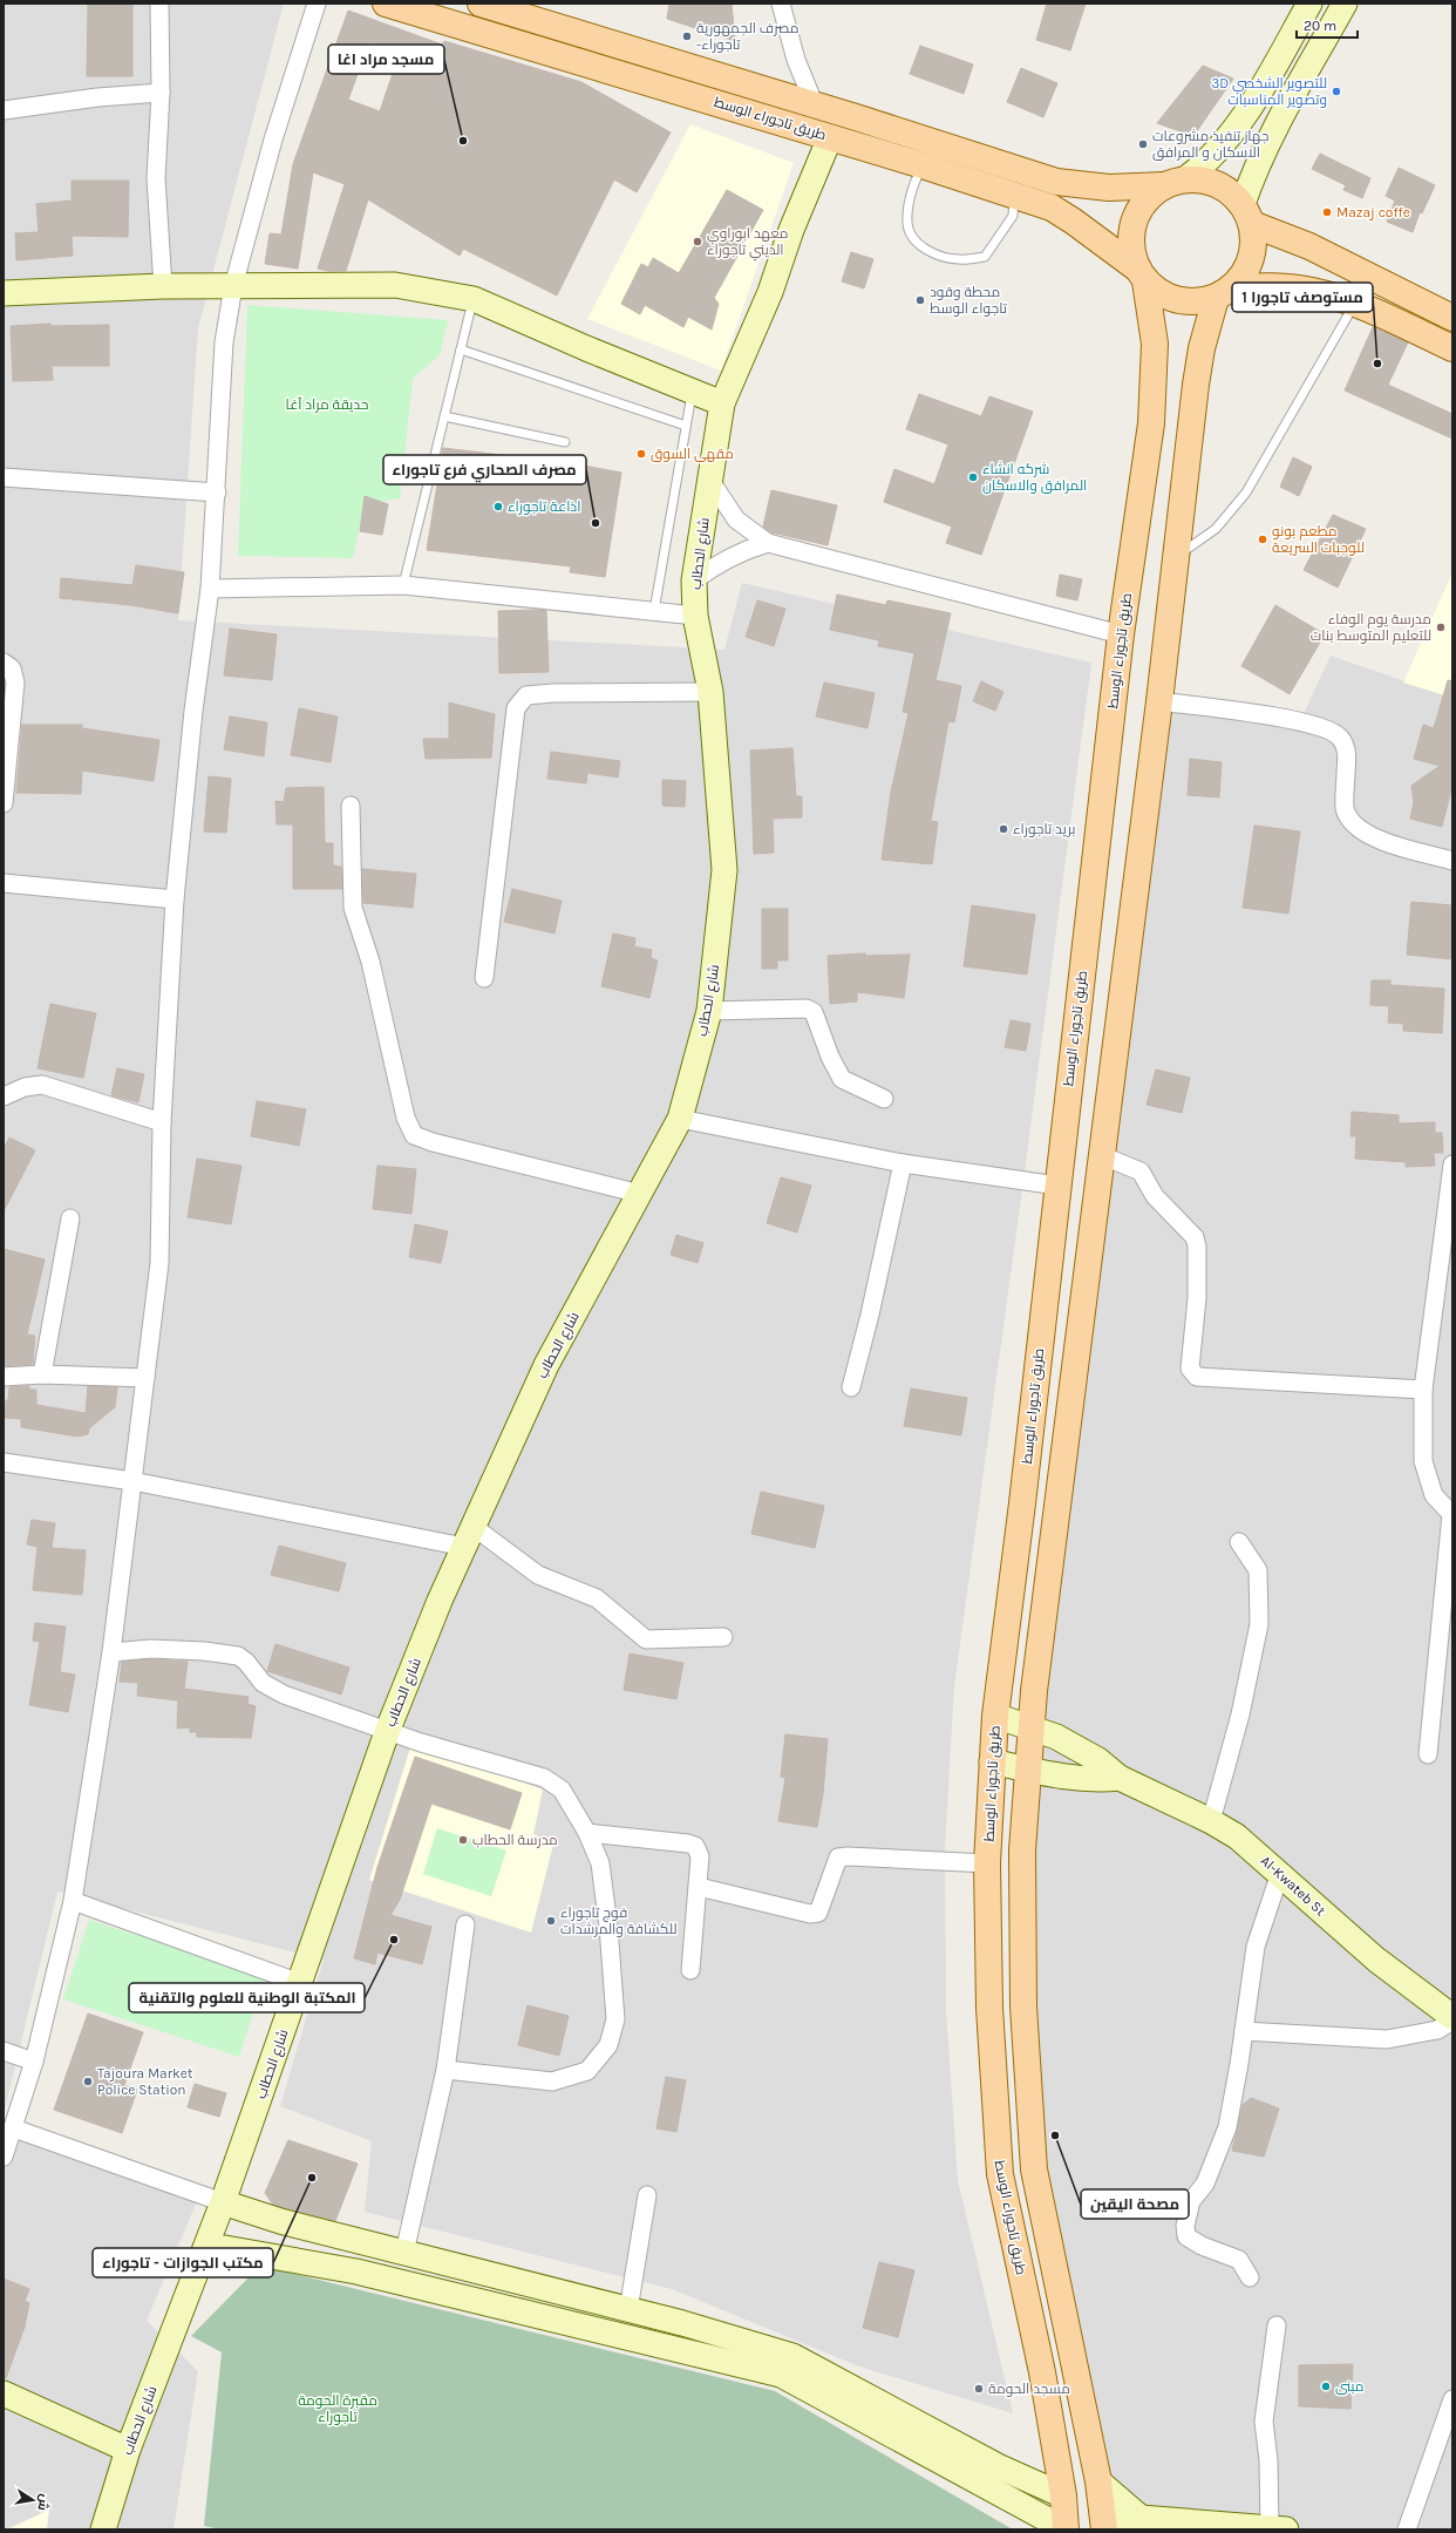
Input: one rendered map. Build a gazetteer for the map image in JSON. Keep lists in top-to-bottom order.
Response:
{
  "streets": {
    "main road": ["طريق تاجوراء الوسط"],
    "street": ["شارع الحطاب", "Al-Kwateb St"]
  },
  "crossings": [
    ["طريق تاجوراء الوسط", "شارع الحطاب"],
    ["طريق تاجوراء الوسط", "Al-Kwateb St"]
  ],
  "parks": ["حديقة مراد آغا", "مقبرة الحومة تاجوراء"],
  "places": [
    "مصرف الجمهورية -تاجوراء",
    "3D للتصوير الشخصي وتصوير المناسبات",
    "مسجد مراد اغا",
    "جهاز تنفيذ مشروعات الاسكان و المرافق",
    "Mazaj coffe",
    "معهد ابوراوي الديني تاجوراء",
    "محطة وقود تاجواء الوسط",
    "مستوصف تاجورا 1",
    "مقهى السوق",
    "شركه انشاء المرافق والاسكان",
    "اذاعة تاجوراء",
    "مصرف الصحاري فرع تاجوراء",
    "مطعم بونو للوجبات السريعة",
    "مدرسة يوم الوفاء للتعليم المتوسط بنات",
    "بريد تاجوراء",
    "مدرسة الحطاب",
    "فوج تاجوراء للكشافة والمرشدات",
    "المكتبة الوطنية للعلوم والتقنية",
    "Tajoura Market Police Station",
    "مصحة اليقين",
    "مكتب الجوازات - تاجوراء",
    "مبنى",
    "مسجد الحومة"
  ],
  "scale_bar": "20 m",
  "north": "right"
}
